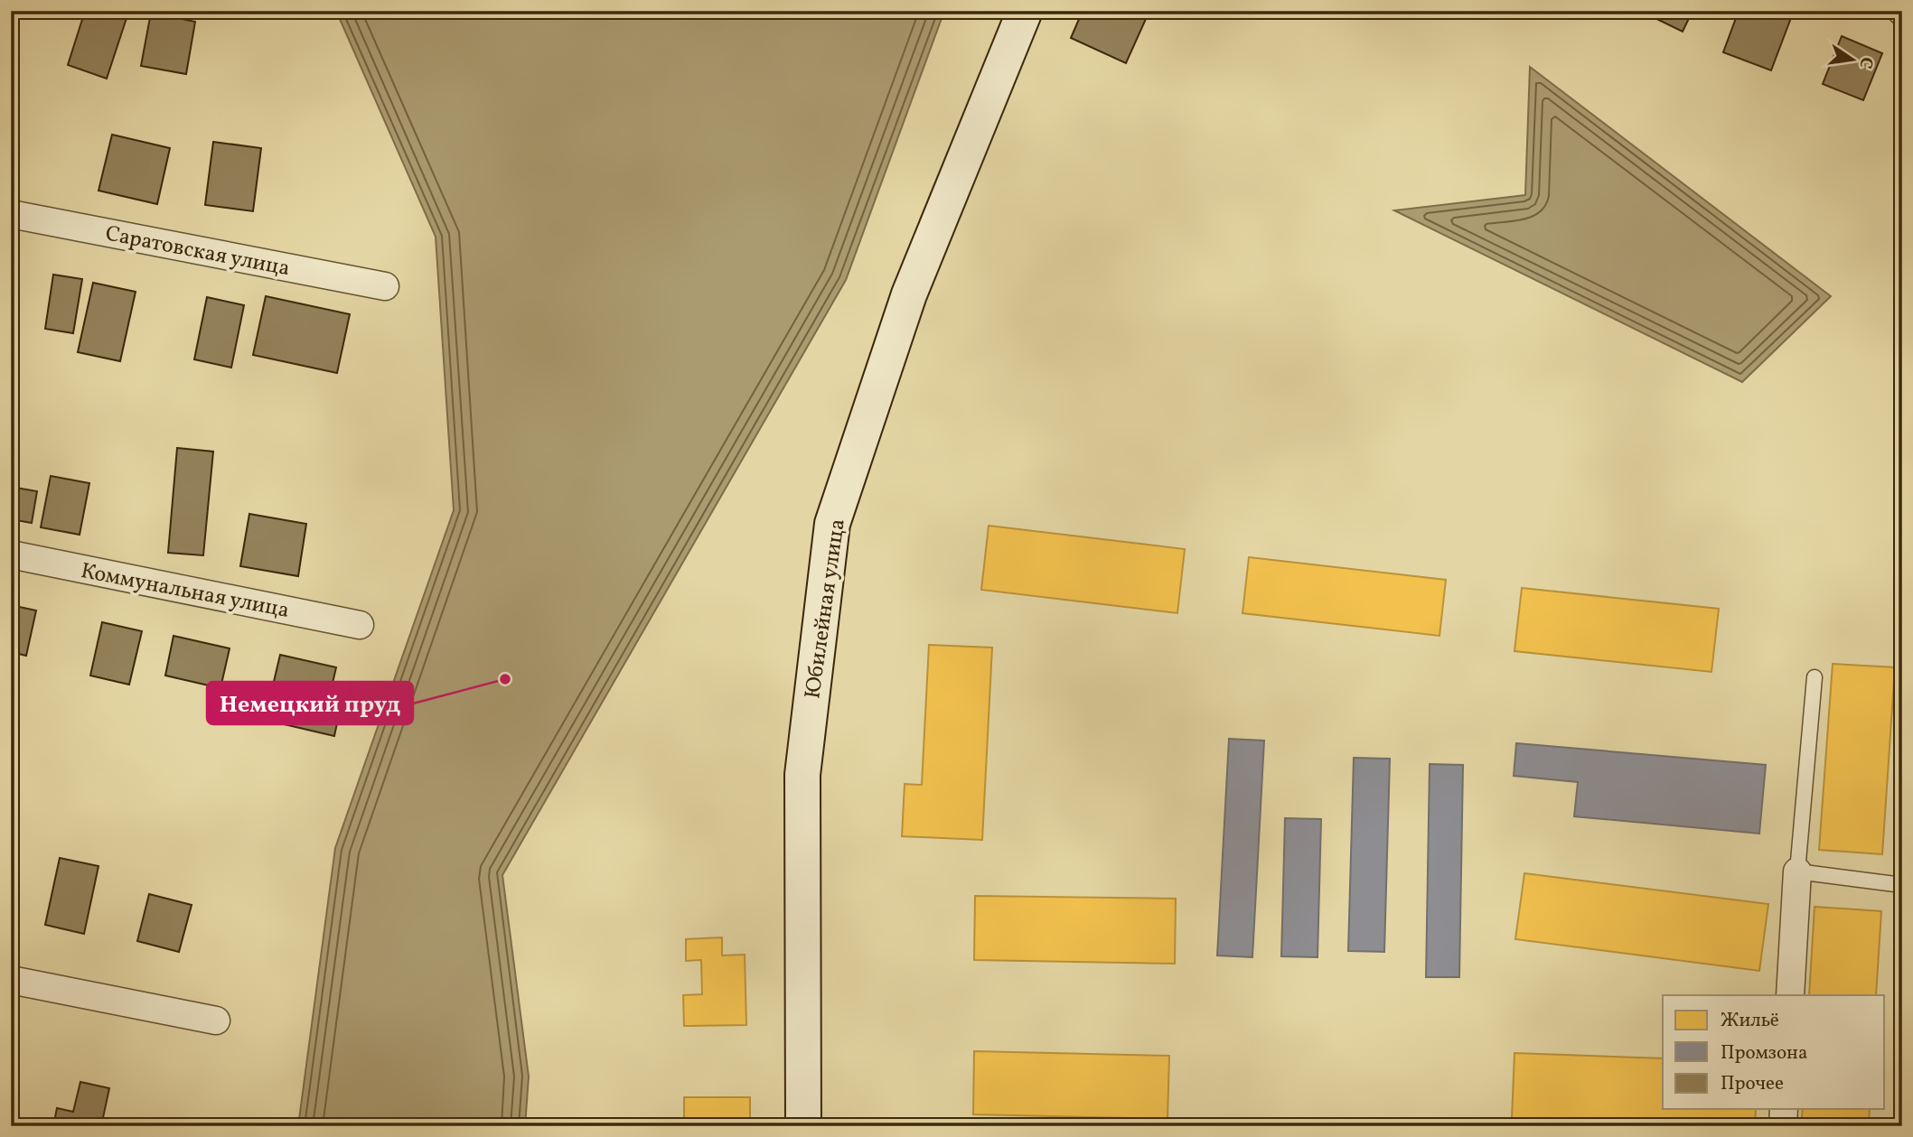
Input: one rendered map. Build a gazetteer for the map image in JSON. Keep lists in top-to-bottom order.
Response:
{
  "streets": {
    "street": ["Саратовская улица", "Коммунальная улица", "Юбилейная улица"]
  },
  "places": ["Немецкий пруд"],
  "legend": ["Жильё", "Промзона", "Прочее"],
  "north": "right"
}
